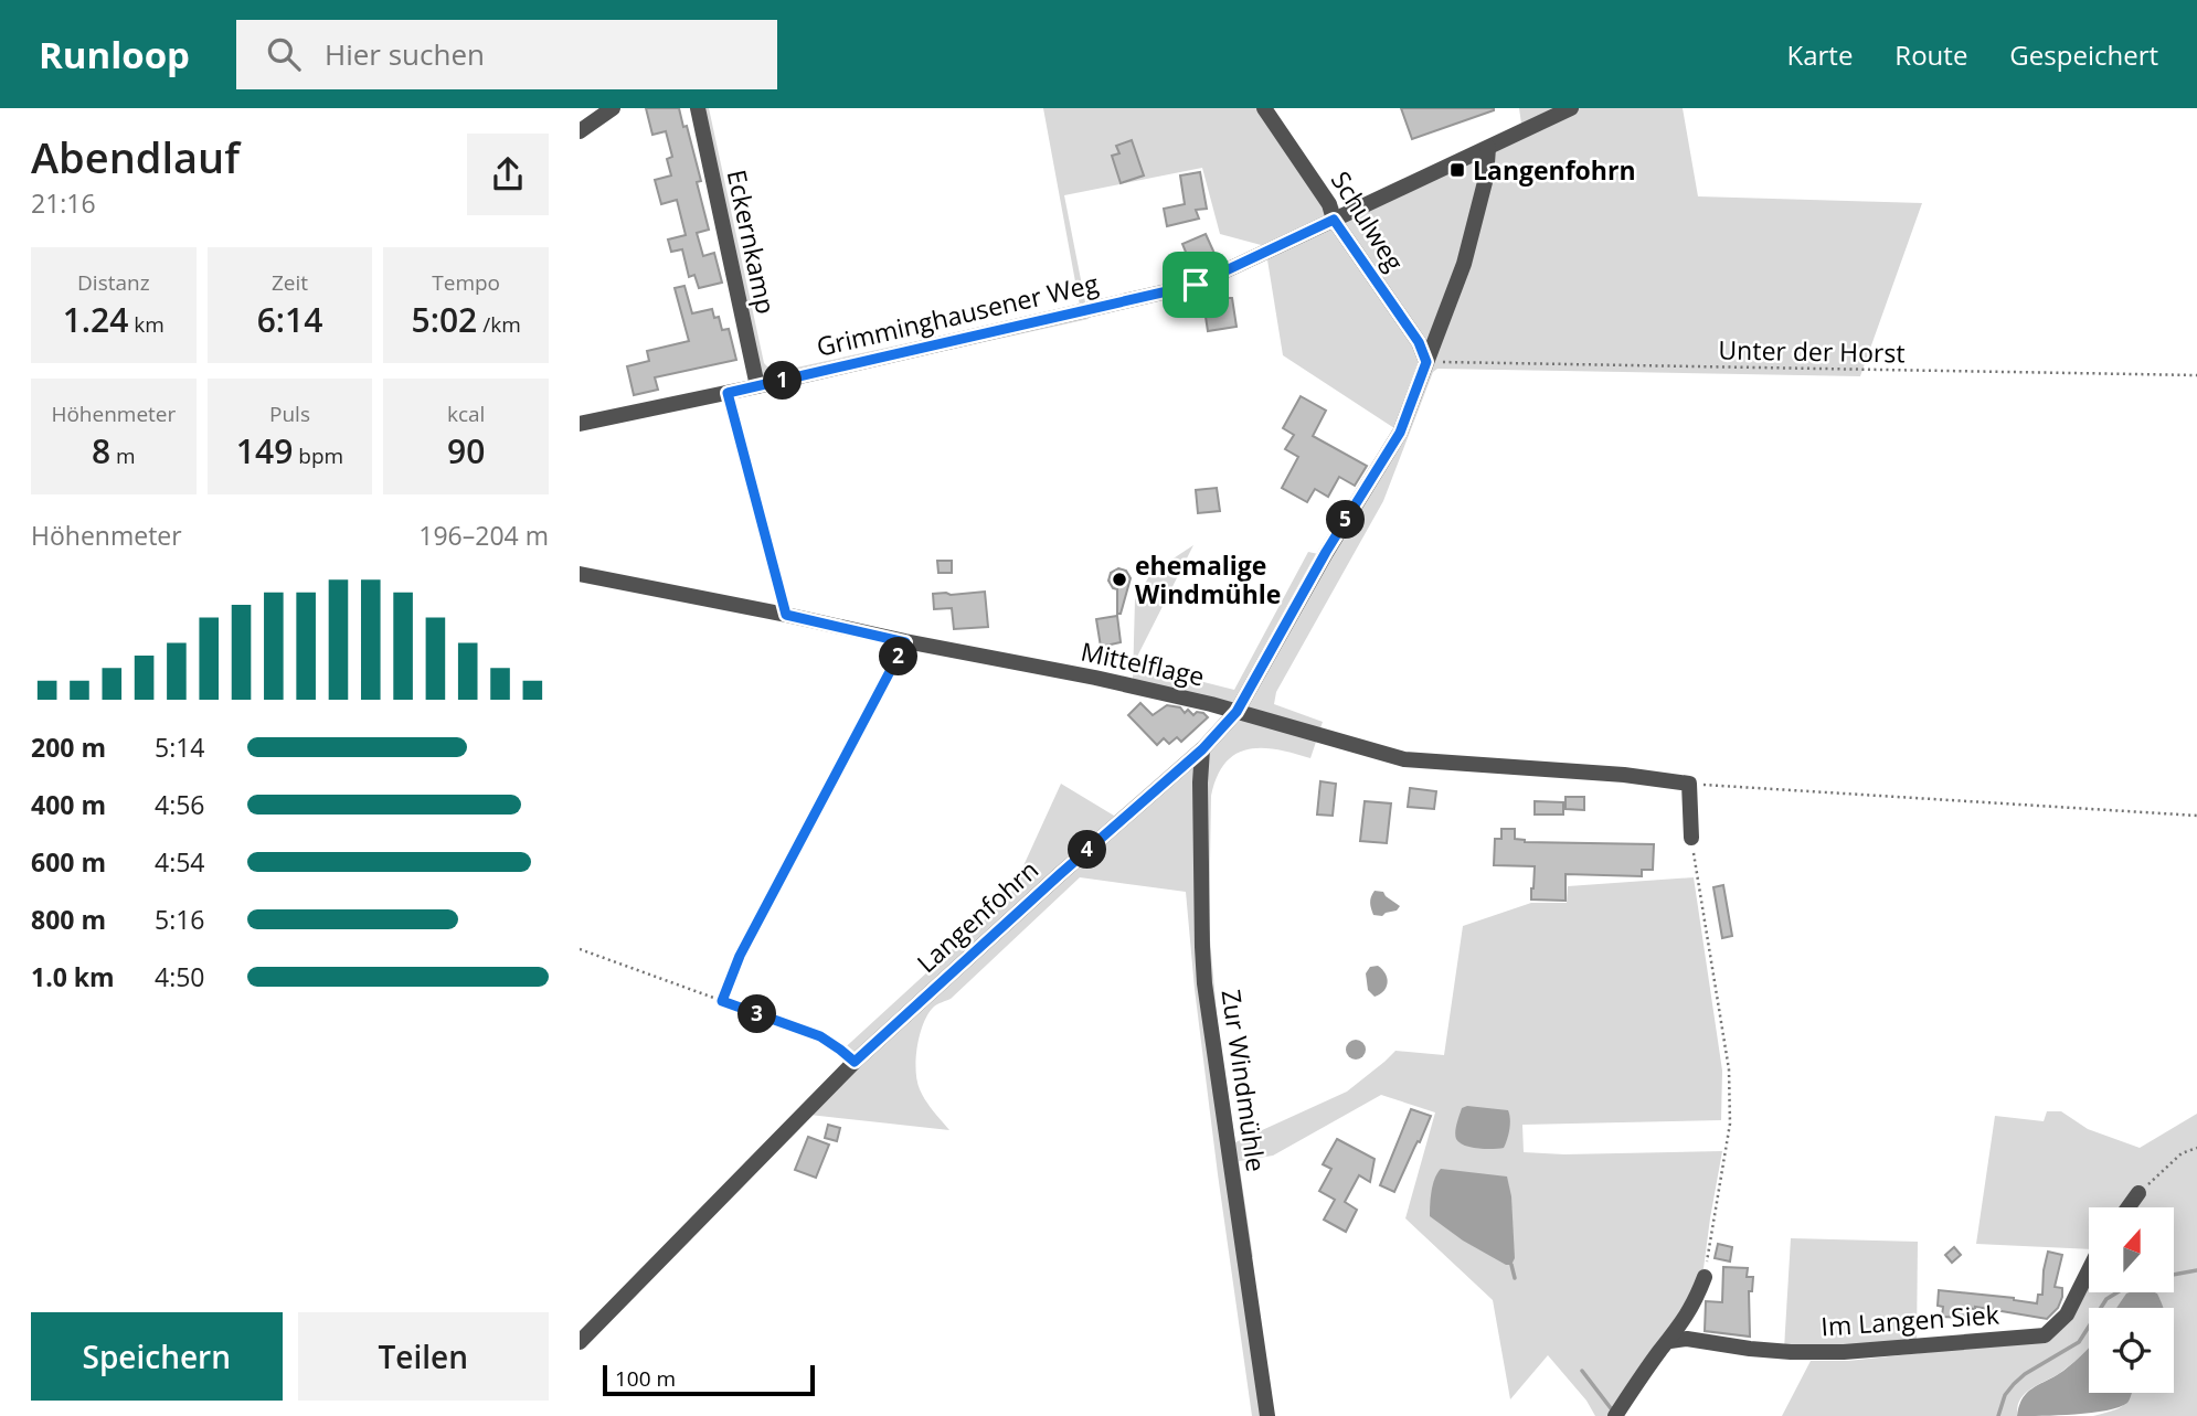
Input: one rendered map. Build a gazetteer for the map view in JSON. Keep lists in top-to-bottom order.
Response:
{
  "streets": {
    "street": [
      "Schulweg",
      "Eckernkamp",
      "Grimminghausener Weg",
      "Mittelflage",
      "Langenfohrn",
      "Zur Windmühle",
      "Im Langen Siek"
    ],
    "path": ["Unter der Horst"]
  },
  "crossings": [
    ["Schulweg", "Grimminghausener Weg"],
    ["Schulweg", "Unter der Horst"],
    ["Schulweg", "Langenfohrn"],
    ["Eckernkamp", "Grimminghausener Weg"],
    ["Grimminghausener Weg", "Langenfohrn"],
    ["Unter der Horst", "Langenfohrn"],
    ["Mittelflage", "Langenfohrn"],
    ["Langenfohrn", "Zur Windmühle"]
  ],
  "places": {
    "transit": ["Langenfohrn"],
    "other": ["ehemalige Windmühle"]
  },
  "scale_bar": "100 m",
  "north": "top",
  "page": {
    "header": "Runloop",
    "search": "Hier suchen",
    "nav": ["Karte", "Route", "Gespeichert"],
    "heading": ["Abendlauf", "21:16"],
    "stats": [
      ["Distanz", "1.24 km"],
      ["Zeit", "6:14"],
      ["Tempo", "5:02 /km"],
      ["Höhenmeter", "8 m"],
      ["Puls", "149 bpm"],
      ["kcal", "90"]
    ],
    "pins": [
      "1",
      "5",
      "2",
      "4",
      "3"
    ],
    "chart": ["Höhenmeter", "196–204 m"],
    "list": [
      {
        "name": "200 m",
        "note": "5:14"
      },
      {
        "name": "400 m",
        "note": "4:56"
      },
      {
        "name": "600 m",
        "note": "4:54"
      },
      {
        "name": "800 m",
        "note": "5:16"
      },
      {
        "name": "1.0 km",
        "note": "4:50"
      }
    ],
    "buttons": ["Speichern", "Teilen"],
    "scale": "100 m"
  }
}
